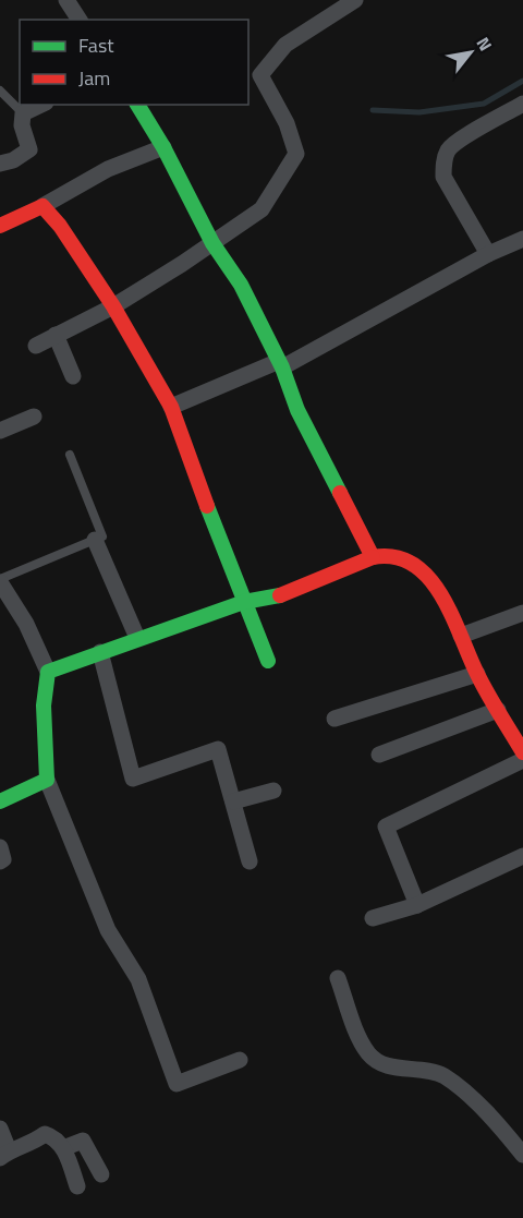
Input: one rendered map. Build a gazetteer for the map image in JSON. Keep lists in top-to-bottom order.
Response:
{
  "legend": ["Fast", "Jam"],
  "north": "top right"
}
